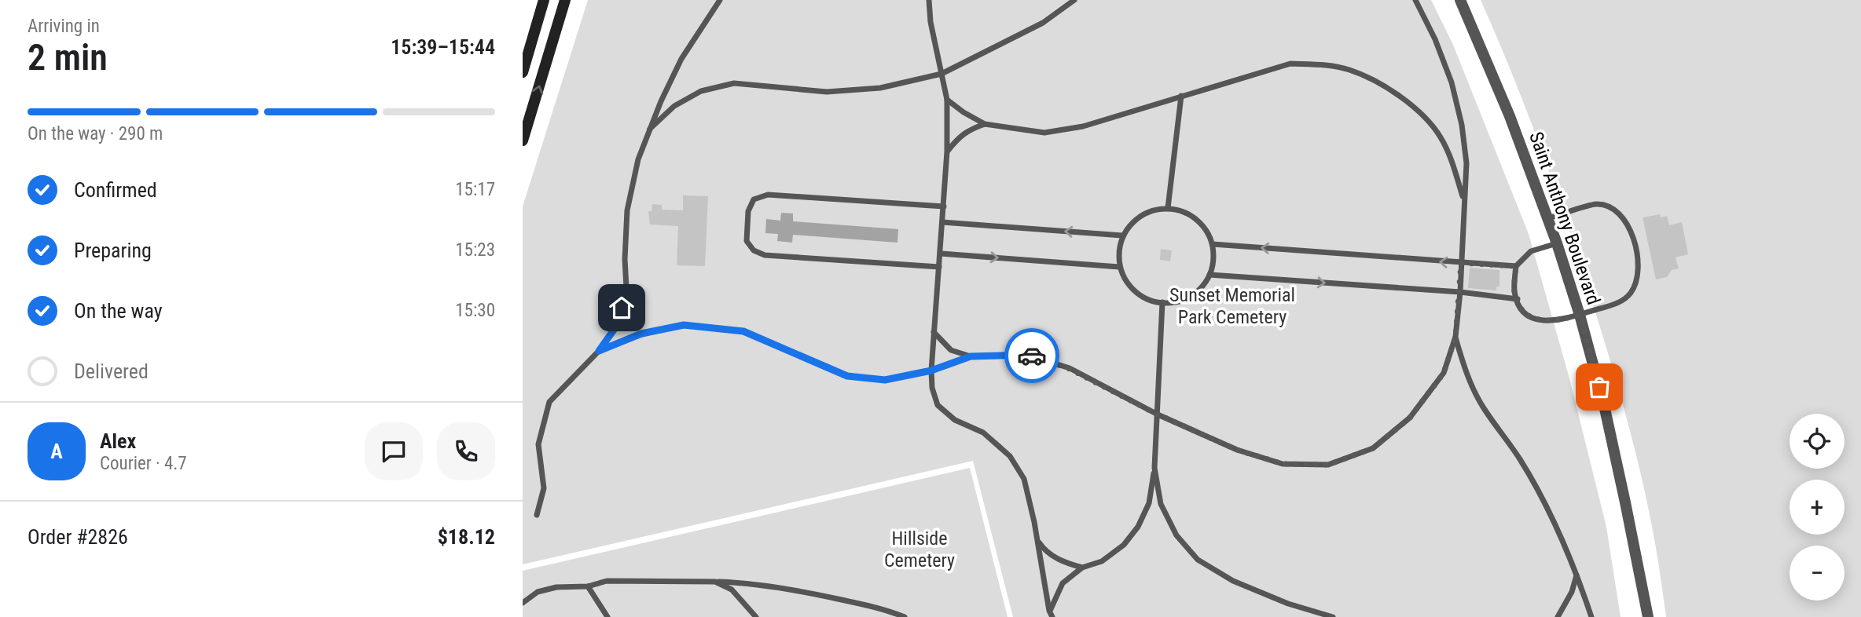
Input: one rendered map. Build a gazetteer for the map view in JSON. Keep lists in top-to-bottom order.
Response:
{
  "streets": {
    "street": ["Saint Anthony Boulevard"]
  },
  "parks": ["Sunset Memorial Park Cemetery", "Hillside Cemetery"],
  "page": {
    "heading": ["2 min", "Arriving in", "15:39–15:44"],
    "panel": [
      "Alex",
      "Courier · 4.7",
      "Order #2826",
      "$18.12"
    ],
    "bar": "On the way · 290 m",
    "list": [
      ["Confirmed", "15:17"],
      ["Preparing", "15:23"],
      ["On the way", "15:30"],
      "Delivered"
    ],
    "map_buttons": ["+", "−"],
    "round": "A"
  }
}
